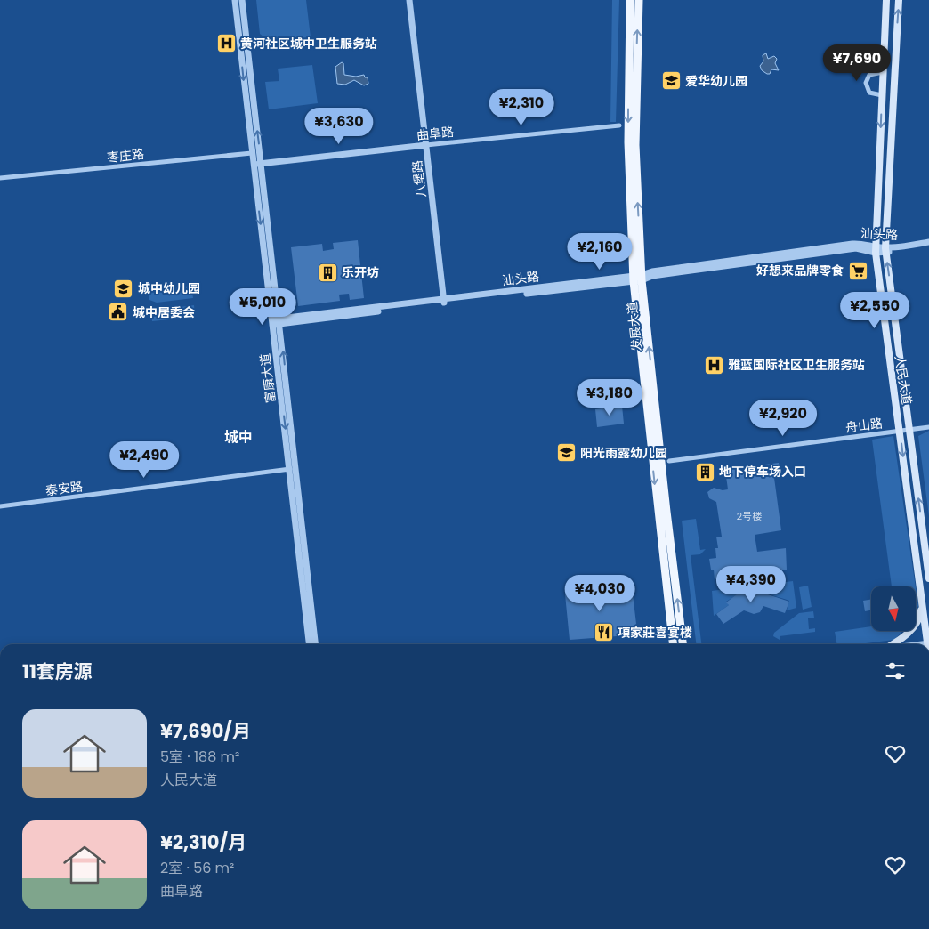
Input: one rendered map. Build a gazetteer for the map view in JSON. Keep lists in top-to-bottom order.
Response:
{
  "streets": {
    "main road": ["发展大道", "人民大道"],
    "street": [
      "曲阜路",
      "枣庄路",
      "八堡路",
      "汕头路",
      "富康大道",
      "舟山路",
      "泰安路"
    ]
  },
  "crossings": [
    ["曲阜路", "八堡路"],
    ["曲阜路", "富康大道"],
    ["枣庄路", "富康大道"],
    ["八堡路", "汕头路"],
    ["汕头路", "发展大道"],
    ["汕头路", "富康大道"],
    ["汕头路", "人民大道"],
    ["富康大道", "泰安路"],
    ["人民大道", "舟山路"]
  ],
  "districts": ["城中"],
  "places": {
    "hospital": ["黄河社区城中卫生服务站", "雅蓝国际社区卫生服务站"],
    "school or university": ["爱华幼儿园", "城中幼儿园", "阳光雨露幼儿园"],
    "supermarket": ["好想来品牌零食"],
    "building": ["乐开坊", "地下停车场入口"],
    "public building": ["城中居委会"],
    "restaurant": ["項家莊喜宴楼"]
  },
  "house_numbers": ["2号楼"],
  "north": "bottom",
  "page": {
    "price": [
      "¥7,690",
      "¥2,310",
      "¥3,630",
      "¥2,160",
      "¥5,010",
      "¥2,550",
      "¥3,180",
      "¥2,920",
      "¥2,490",
      "¥4,390",
      "¥4,030"
    ],
    "heading": "11套房源",
    "list": [
      {
        "name": "¥7,690/月",
        "note": "5室 · 188 m² · 人民大道"
      },
      {
        "name": "¥2,310/月",
        "note": "2室 · 56 m² · 曲阜路"
      }
    ]
  }
}
